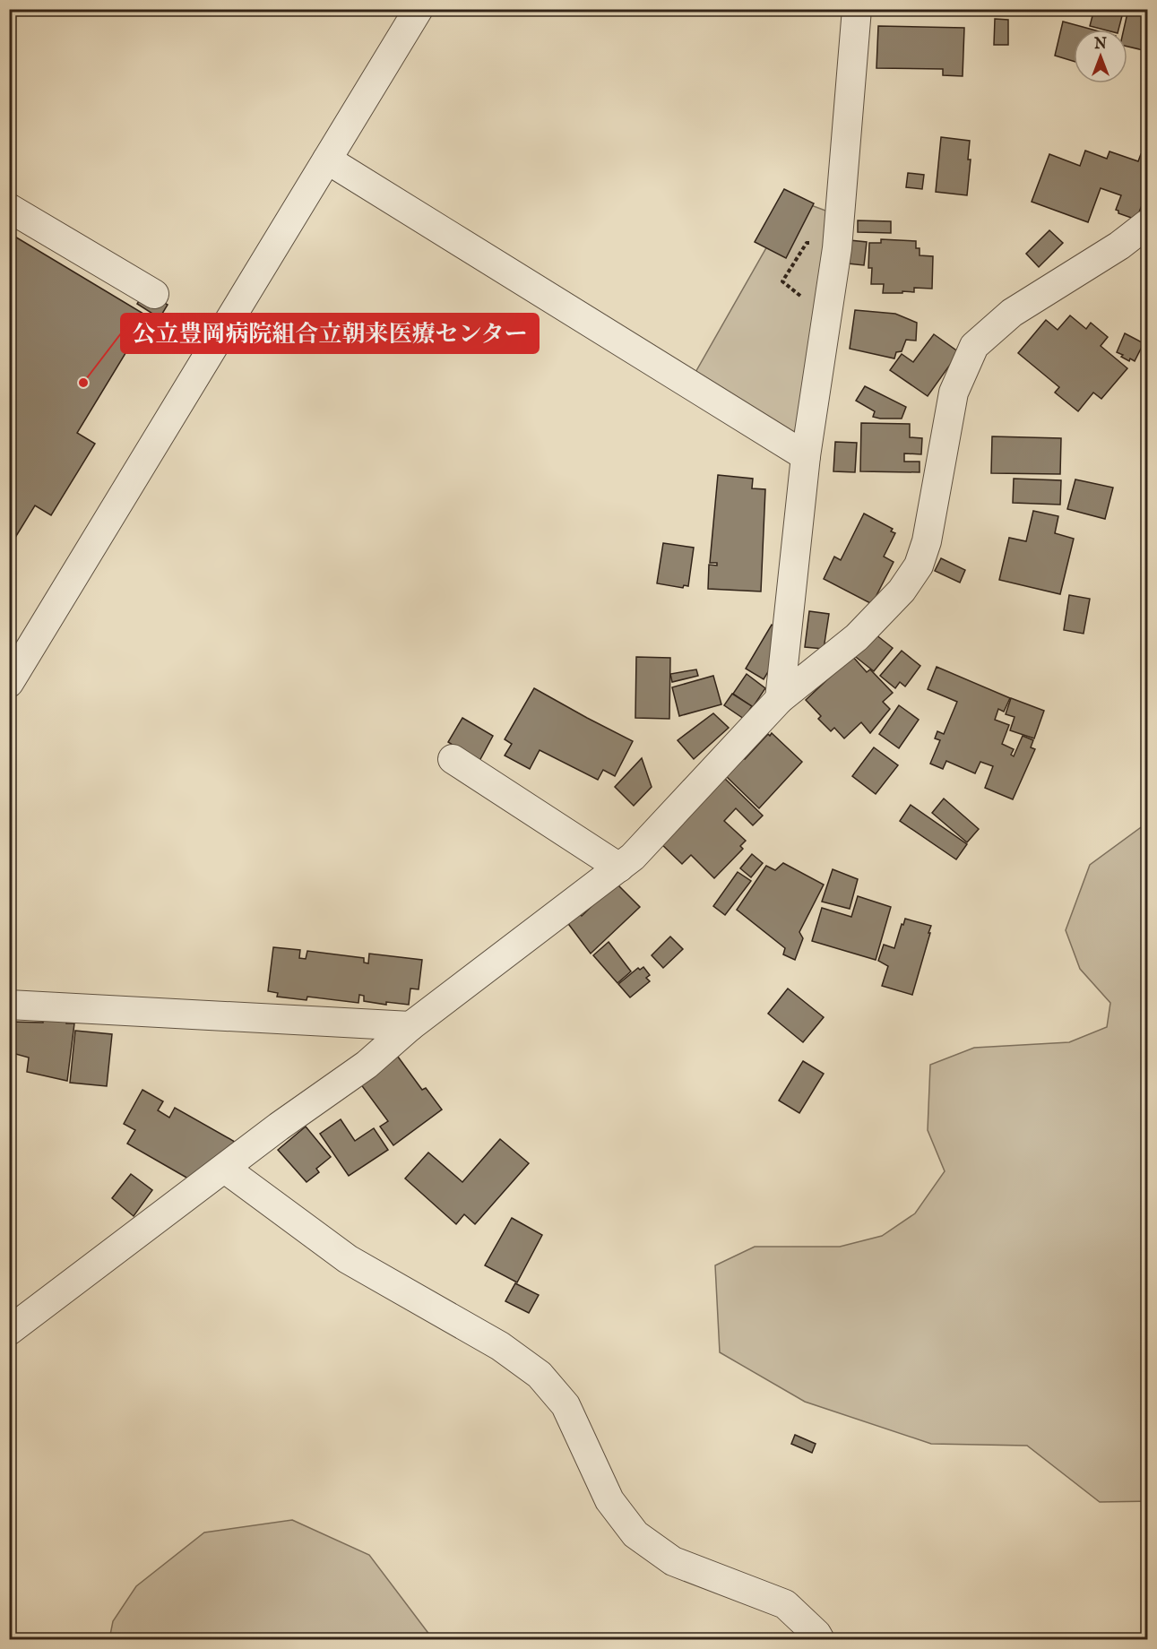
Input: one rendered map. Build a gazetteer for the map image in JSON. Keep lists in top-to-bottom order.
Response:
{
  "places": ["公立豊岡病院組合立朝来医療センター"],
  "north": "top"
}
